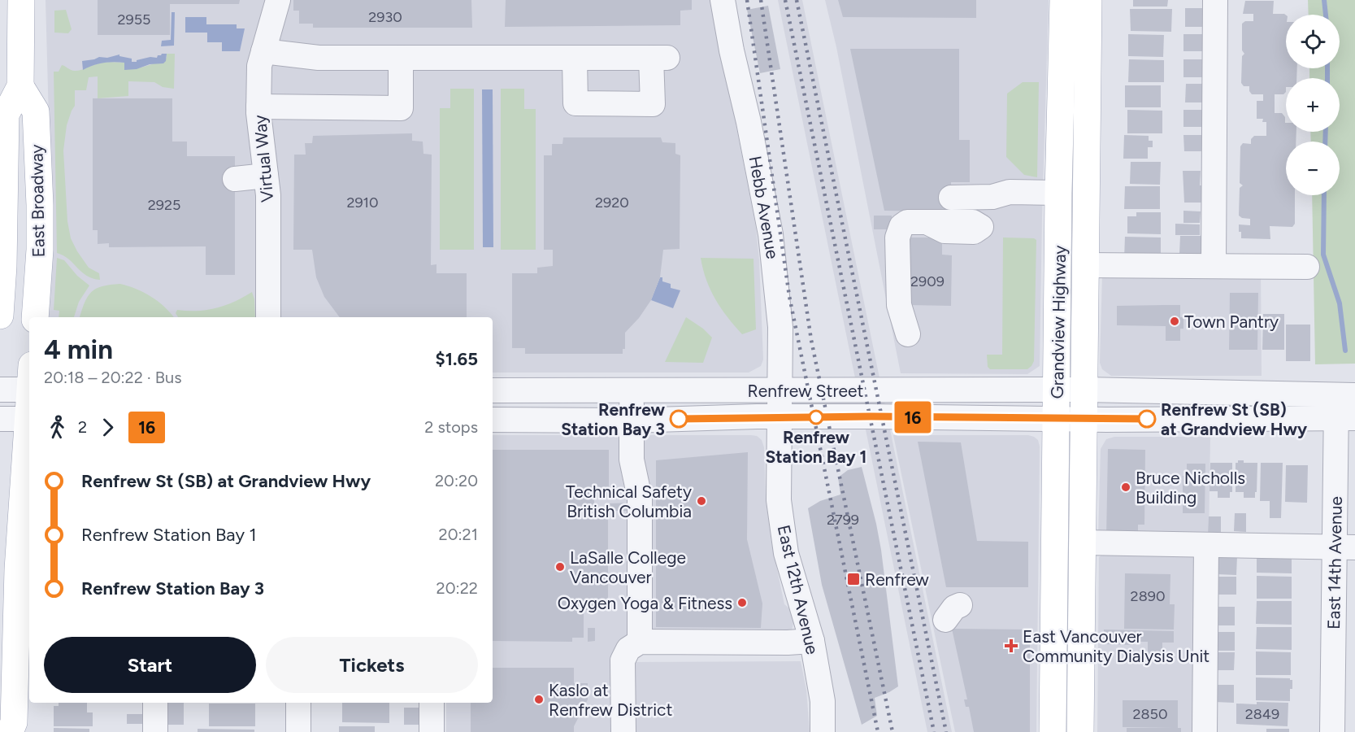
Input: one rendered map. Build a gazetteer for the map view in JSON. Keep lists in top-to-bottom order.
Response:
{
  "streets": {
    "main road": ["East Broadway", "Grandview Highway"],
    "street": [
      "Virtual Way",
      "Hebb Avenue",
      "Renfrew Street",
      "East 14th Avenue",
      "East 12th Avenue"
    ]
  },
  "crossings": [
    ["Hebb Avenue", "Renfrew Street"],
    ["Hebb Avenue", "East 12th Avenue"],
    ["Grandview Highway", "Renfrew Street"],
    ["Renfrew Street", "East 14th Avenue"],
    ["Renfrew Street", "East 12th Avenue"]
  ],
  "places": {
    "other": [
      "Town Pantry",
      "Renfrew Station Bay 1",
      "Renfrew Station Bay 3",
      "Renfrew St (SB) at Grandview Hwy",
      "Bruce Nicholls Building",
      "Technical Safety British Columbia",
      "LaSalle College Vancouver",
      "Oxygen Yoga & Fitness",
      "Kaslo at Renfrew District"
    ],
    "transit": ["Renfrew"],
    "health": ["East Vancouver Community Dialysis Unit"]
  },
  "lines": ["bus line 16"],
  "house_numbers": [
    "2930",
    "2955",
    "2910",
    "2920",
    "2925",
    "2909",
    "2799",
    "2890",
    "2850",
    "2849"
  ],
  "page": {
    "on_map": "16",
    "map_buttons": ["+", "−"],
    "heading": ["4 min", "20:18 – 20:22 · Bus", "$1.65"],
    "legs": ["2", "16", "2 stops"],
    "list": [
      {
        "name": "Renfrew St (SB) at Grandview Hwy",
        "value": "20:20"
      },
      {
        "name": "Renfrew Station Bay 1",
        "value": "20:21"
      },
      {
        "name": "Renfrew Station Bay 3",
        "value": "20:22"
      }
    ],
    "buttons": ["Start", "Tickets"]
  }
}
